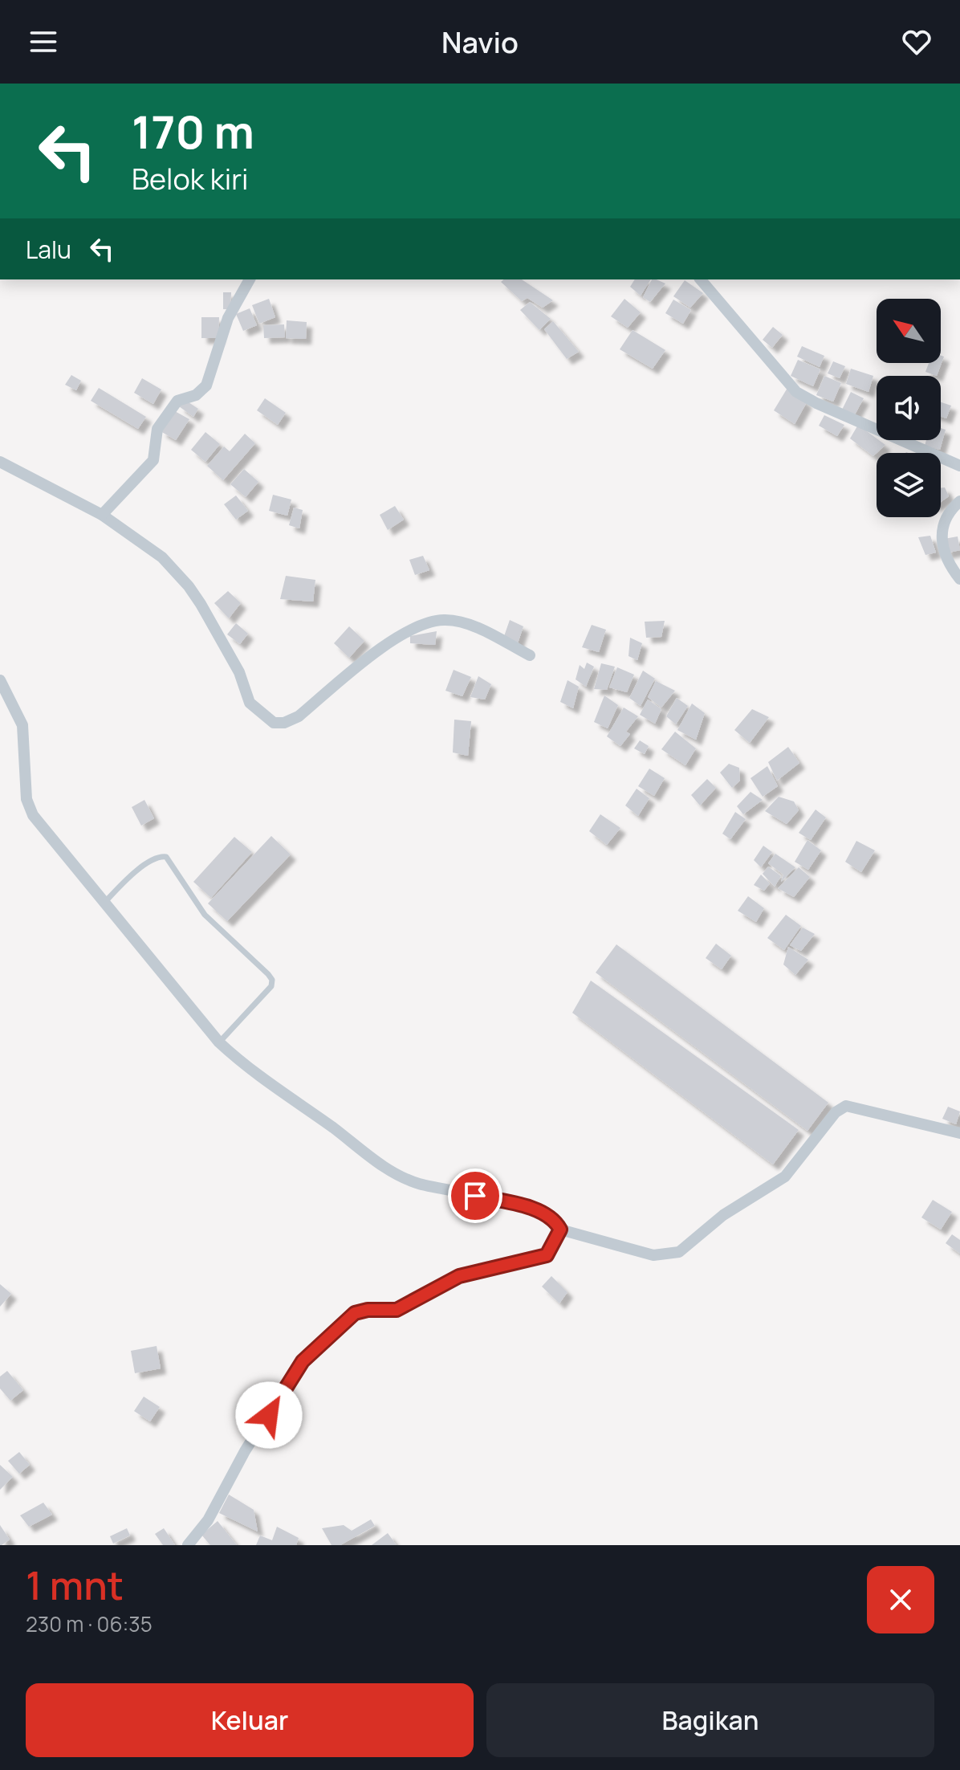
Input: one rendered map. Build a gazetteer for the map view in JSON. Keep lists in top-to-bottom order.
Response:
{
  "north": "top left",
  "page": {
    "header": "Navio",
    "turn": ["170 m", "Belok kiri"],
    "then": "Lalu",
    "heading": ["1 mnt", "230 m · 06:35"],
    "buttons": ["Keluar", "Bagikan"]
  }
}
